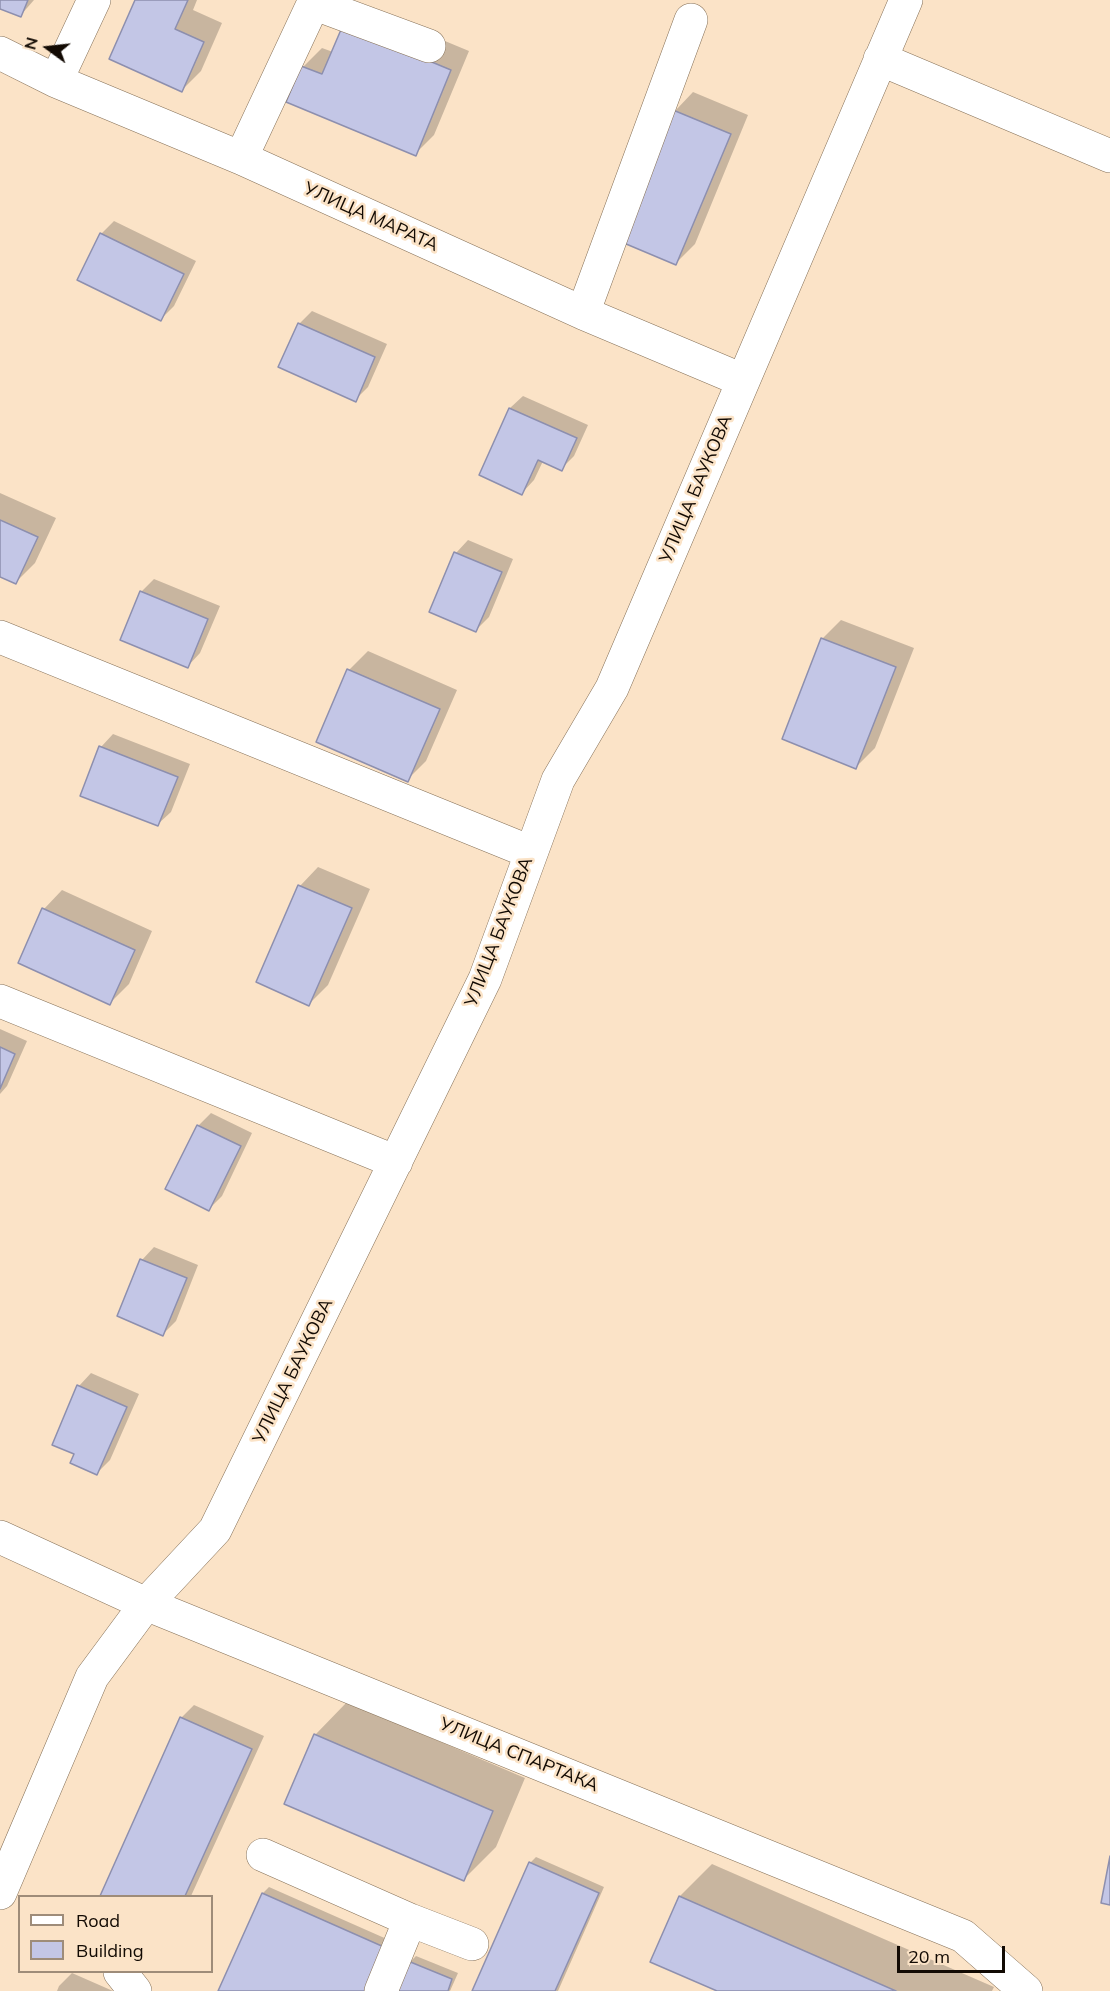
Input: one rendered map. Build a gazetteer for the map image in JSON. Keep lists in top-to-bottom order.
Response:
{
  "streets": {
    "street": ["УЛИЦА МАРАТА", "УЛИЦА БАУКОВА", "УЛИЦА СПАРТАКА"]
  },
  "crossings": [
    ["УЛИЦА МАРАТА", "УЛИЦА БАУКОВА"],
    ["УЛИЦА БАУКОВА", "УЛИЦА СПАРТАКА"]
  ],
  "legend": ["Road", "Building"],
  "scale_bar": "20 m",
  "north": "left"
}
